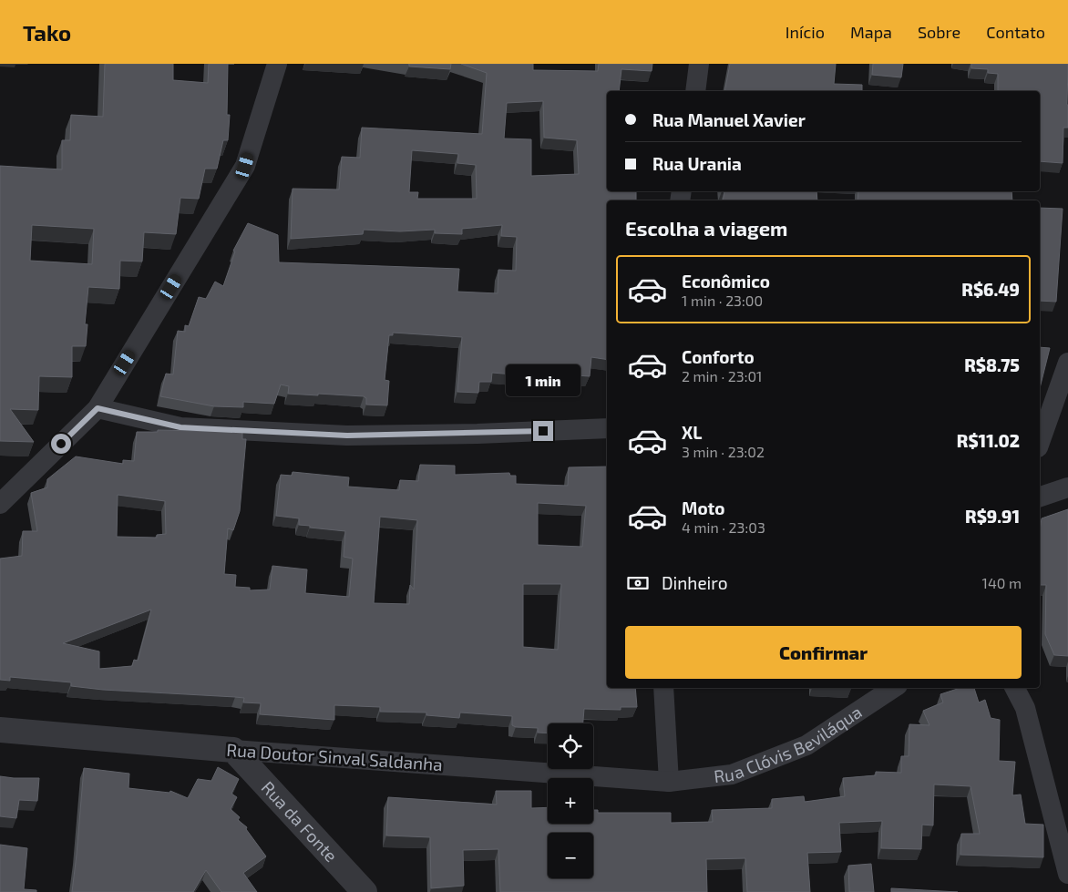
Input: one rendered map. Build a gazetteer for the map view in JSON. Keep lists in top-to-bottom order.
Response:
{
  "streets": {
    "street": ["Rua Clóvis Beviláqua", "Rua Doutor Sinval Saldanha", "Rua da Fonte"]
  },
  "crossings": [
    ["Rua Clóvis Beviláqua", "Rua Doutor Sinval Saldanha"],
    ["Rua Doutor Sinval Saldanha", "Rua da Fonte"]
  ],
  "page": {
    "header": "Tako",
    "nav": [
      "Início",
      "Mapa",
      "Sobre",
      "Contato"
    ],
    "banner": ["Rua Manuel Xavier", "Rua Urania"],
    "heading": "Escolha a viagem",
    "list": [
      {
        "name": "Econômico",
        "note": "1 min · 23:00",
        "value": "R$6.49"
      },
      {
        "name": "Conforto",
        "note": "2 min · 23:01",
        "value": "R$8.75"
      },
      {
        "name": "XL",
        "note": "3 min · 23:02",
        "value": "R$11.02"
      },
      {
        "name": "Moto",
        "note": "4 min · 23:03",
        "value": "R$9.91"
      }
    ],
    "bubble": "1 min",
    "pay": ["Dinheiro", "140 m"],
    "buttons": "Confirmar",
    "map_buttons": ["+", "−"]
  }
}
